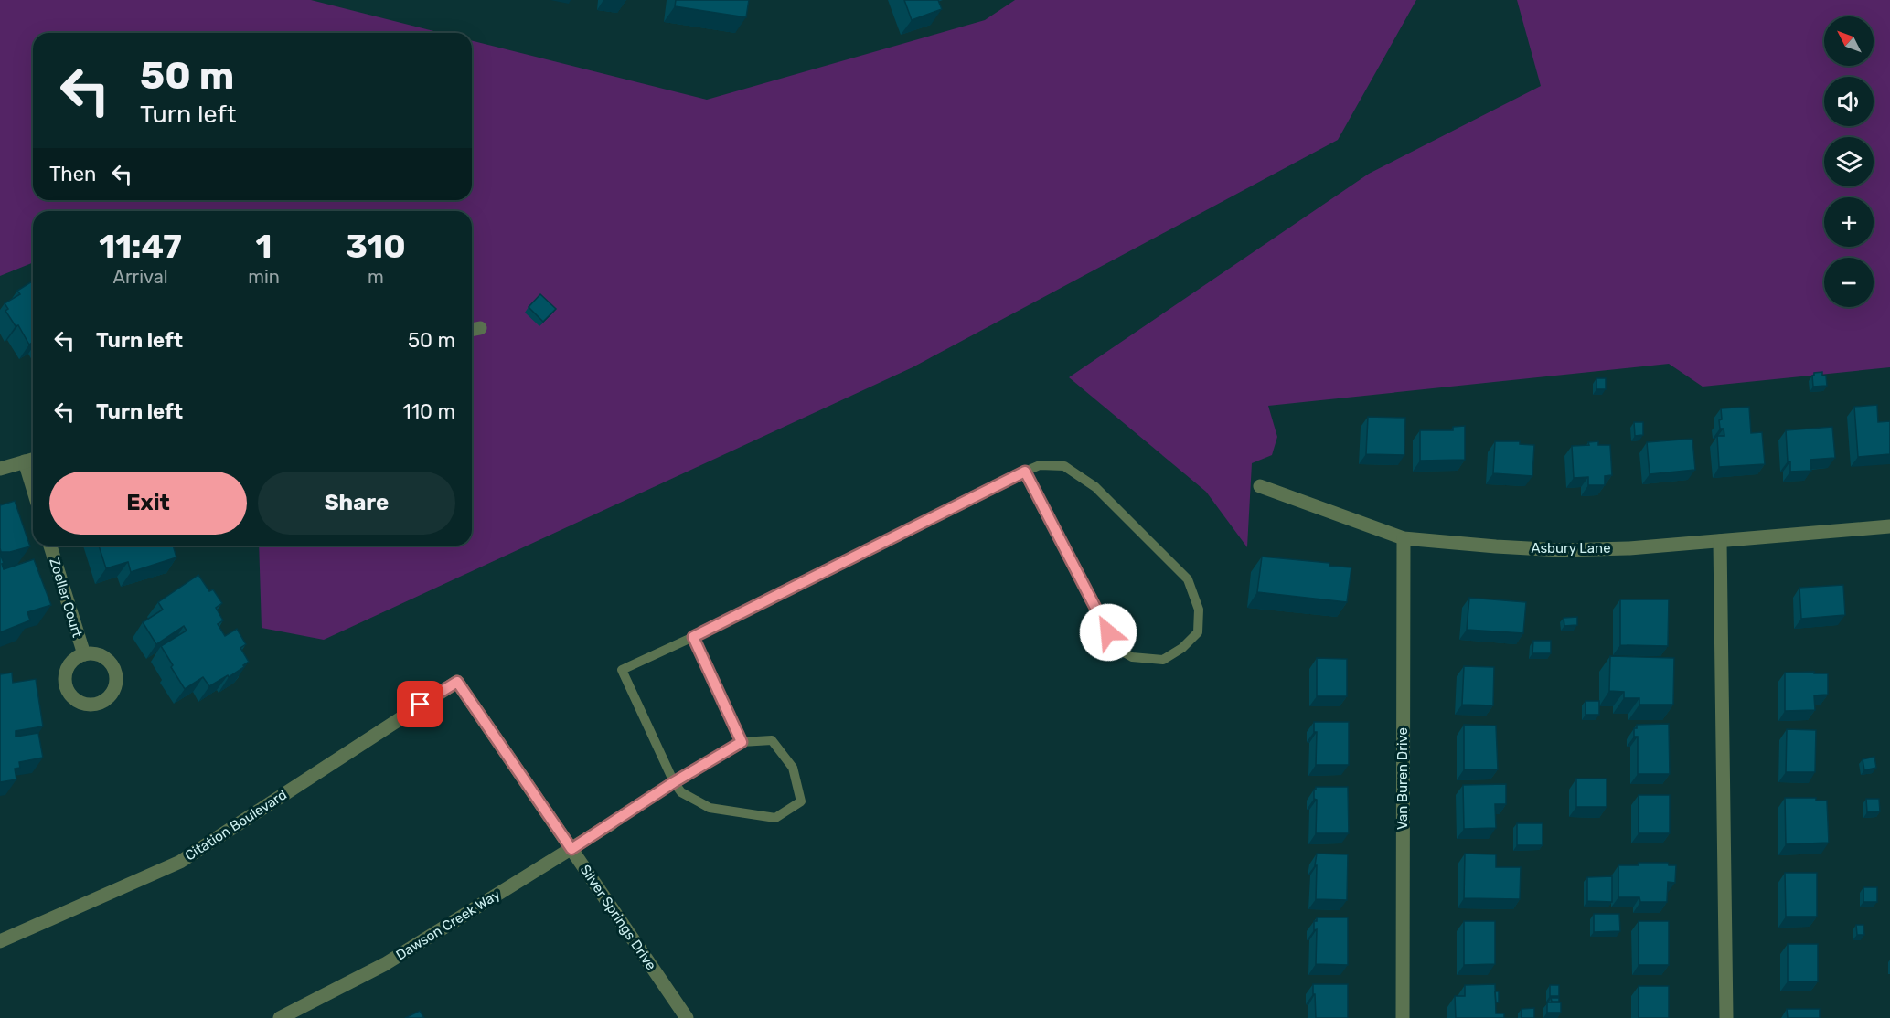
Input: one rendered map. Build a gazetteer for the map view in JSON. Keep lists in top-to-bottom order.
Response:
{
  "streets": {
    "street": [
      "Asbury Lane",
      "Zoeller Court",
      "Van Buren Drive",
      "Citation Boulevard",
      "Silver Springs Drive",
      "Dawson Creek Way"
    ]
  },
  "crossings": [
    ["Asbury Lane", "Van Buren Drive"],
    ["Citation Boulevard", "Silver Springs Drive"],
    ["Silver Springs Drive", "Dawson Creek Way"]
  ],
  "north": "top left",
  "page": {
    "map_buttons": ["+", "−"],
    "turn": ["50 m", "Turn left"],
    "then": "Then",
    "eta": [
      "11:47",
      "Arrival",
      "1",
      "min",
      "310",
      "m"
    ],
    "list": [
      {
        "name": "Turn left",
        "value": "50 m"
      },
      {
        "name": "Turn left",
        "value": "110 m"
      }
    ],
    "buttons": ["Exit", "Share"]
  }
}
